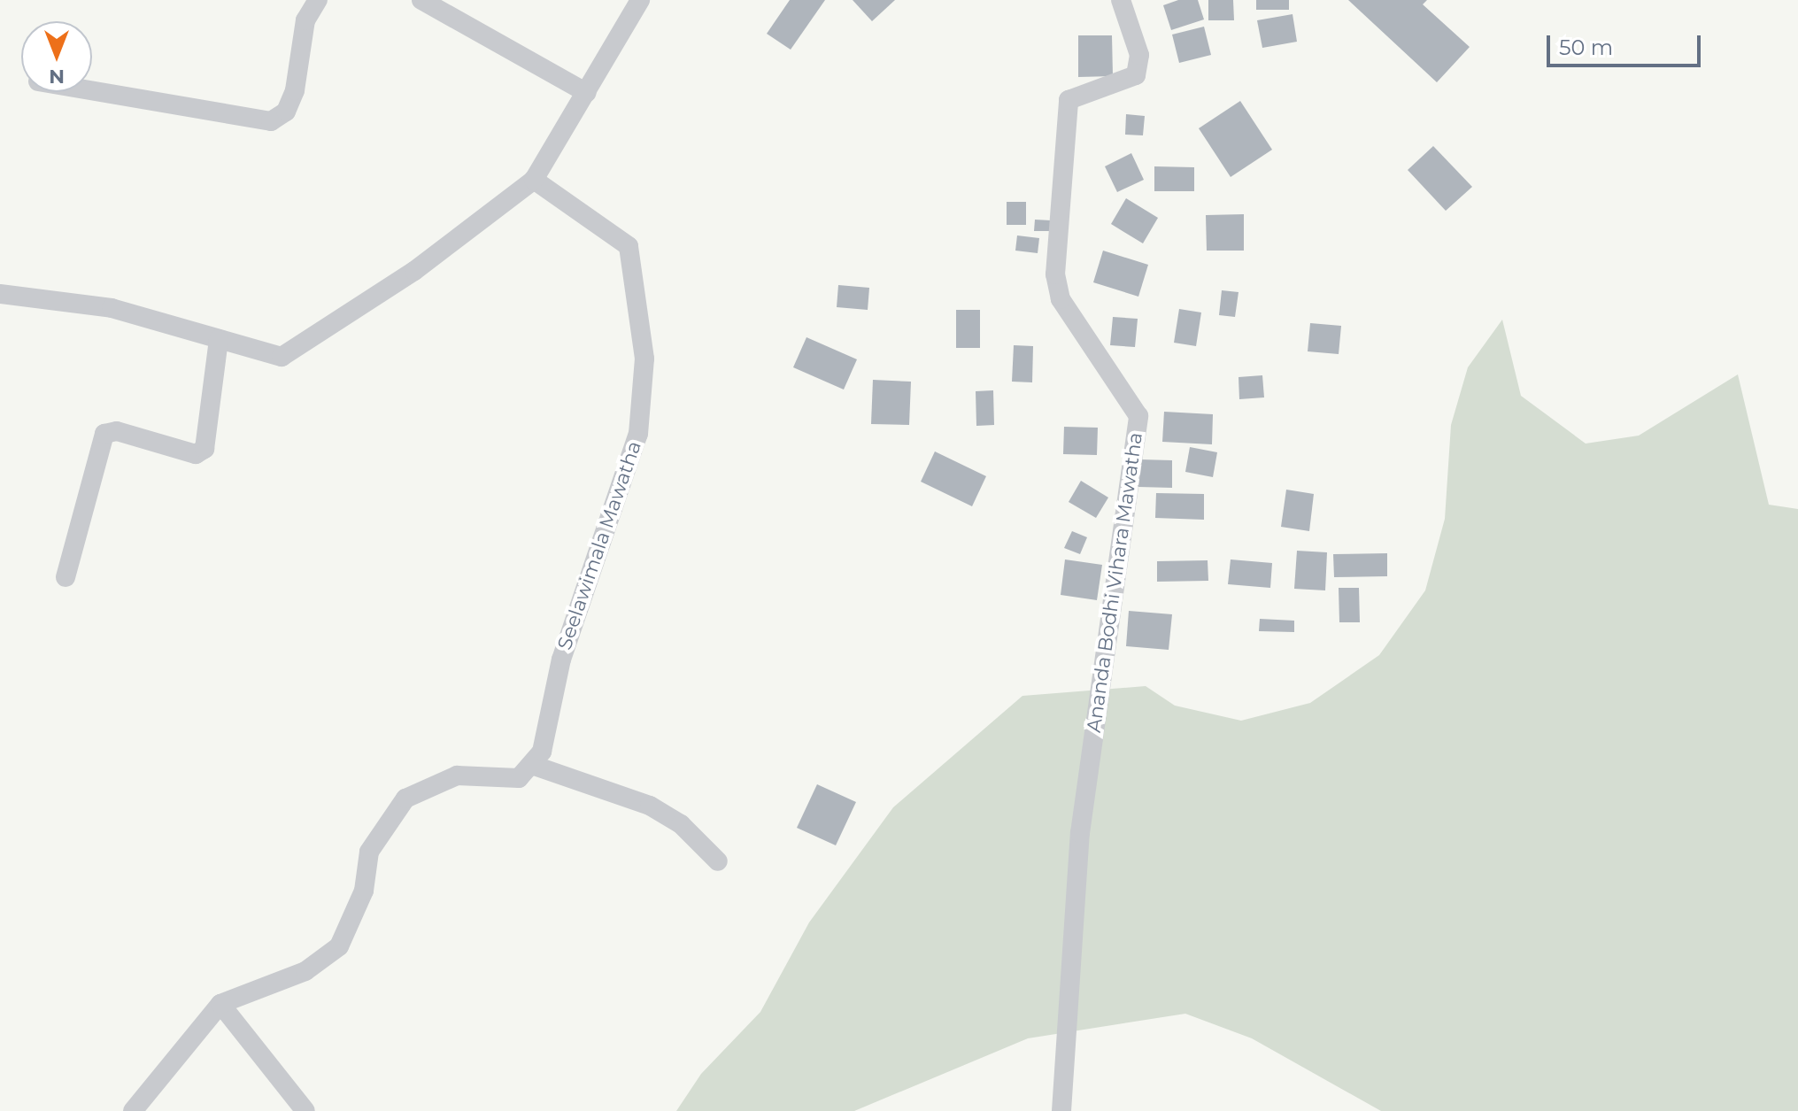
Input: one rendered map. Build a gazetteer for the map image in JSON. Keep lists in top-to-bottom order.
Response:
{
  "streets": {
    "street": ["Seelawimala Mawatha", "Ananda Bodhi Vihara Mawatha"]
  },
  "scale_bar": "50 m",
  "north": "bottom"
}
